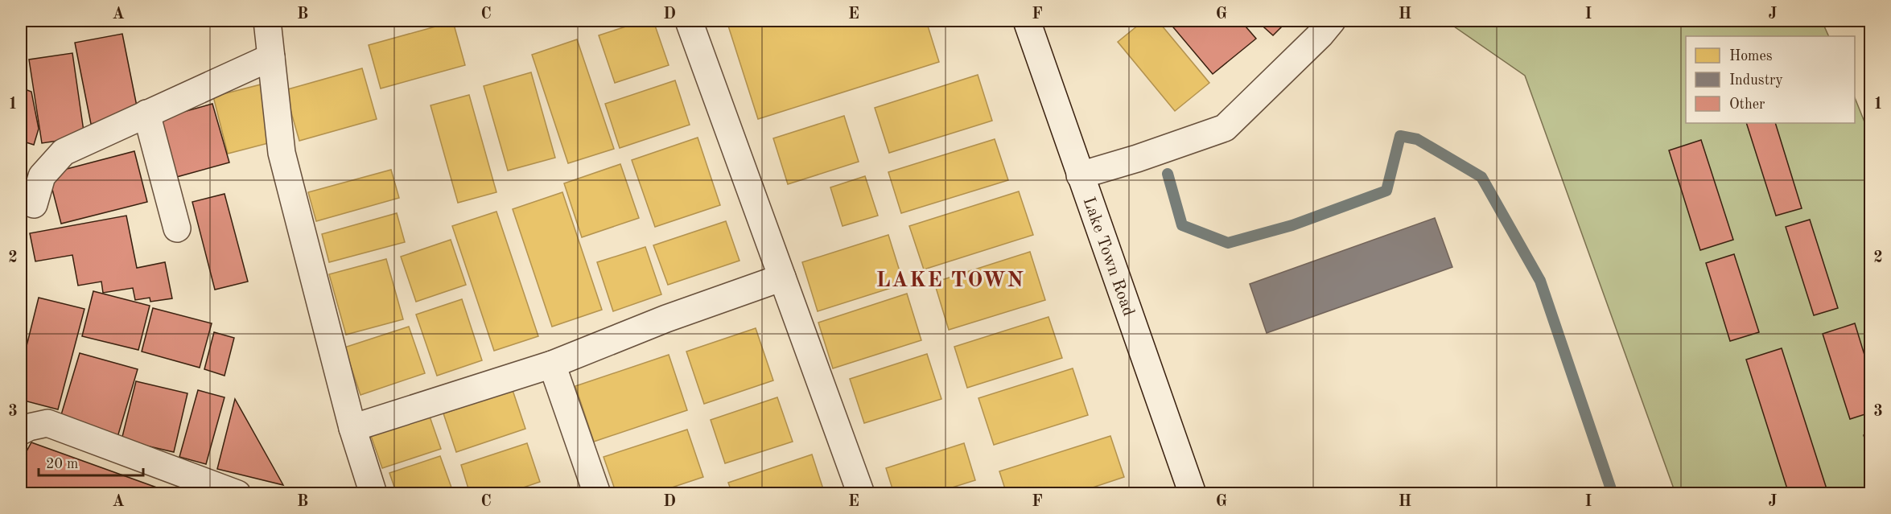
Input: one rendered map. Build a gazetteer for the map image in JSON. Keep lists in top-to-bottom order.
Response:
{
  "streets": {
    "street": ["Lake Town Road"]
  },
  "districts": ["LAKE TOWN"],
  "legend": ["Homes", "Industry", "Other"],
  "scale_bar": "20 m",
  "grid": {
    "columns": [
      "A",
      "B",
      "C",
      "D",
      "E",
      "F",
      "G",
      "H",
      "I",
      "J"
    ],
    "rows": ["1", "2", "3"]
  }
}
